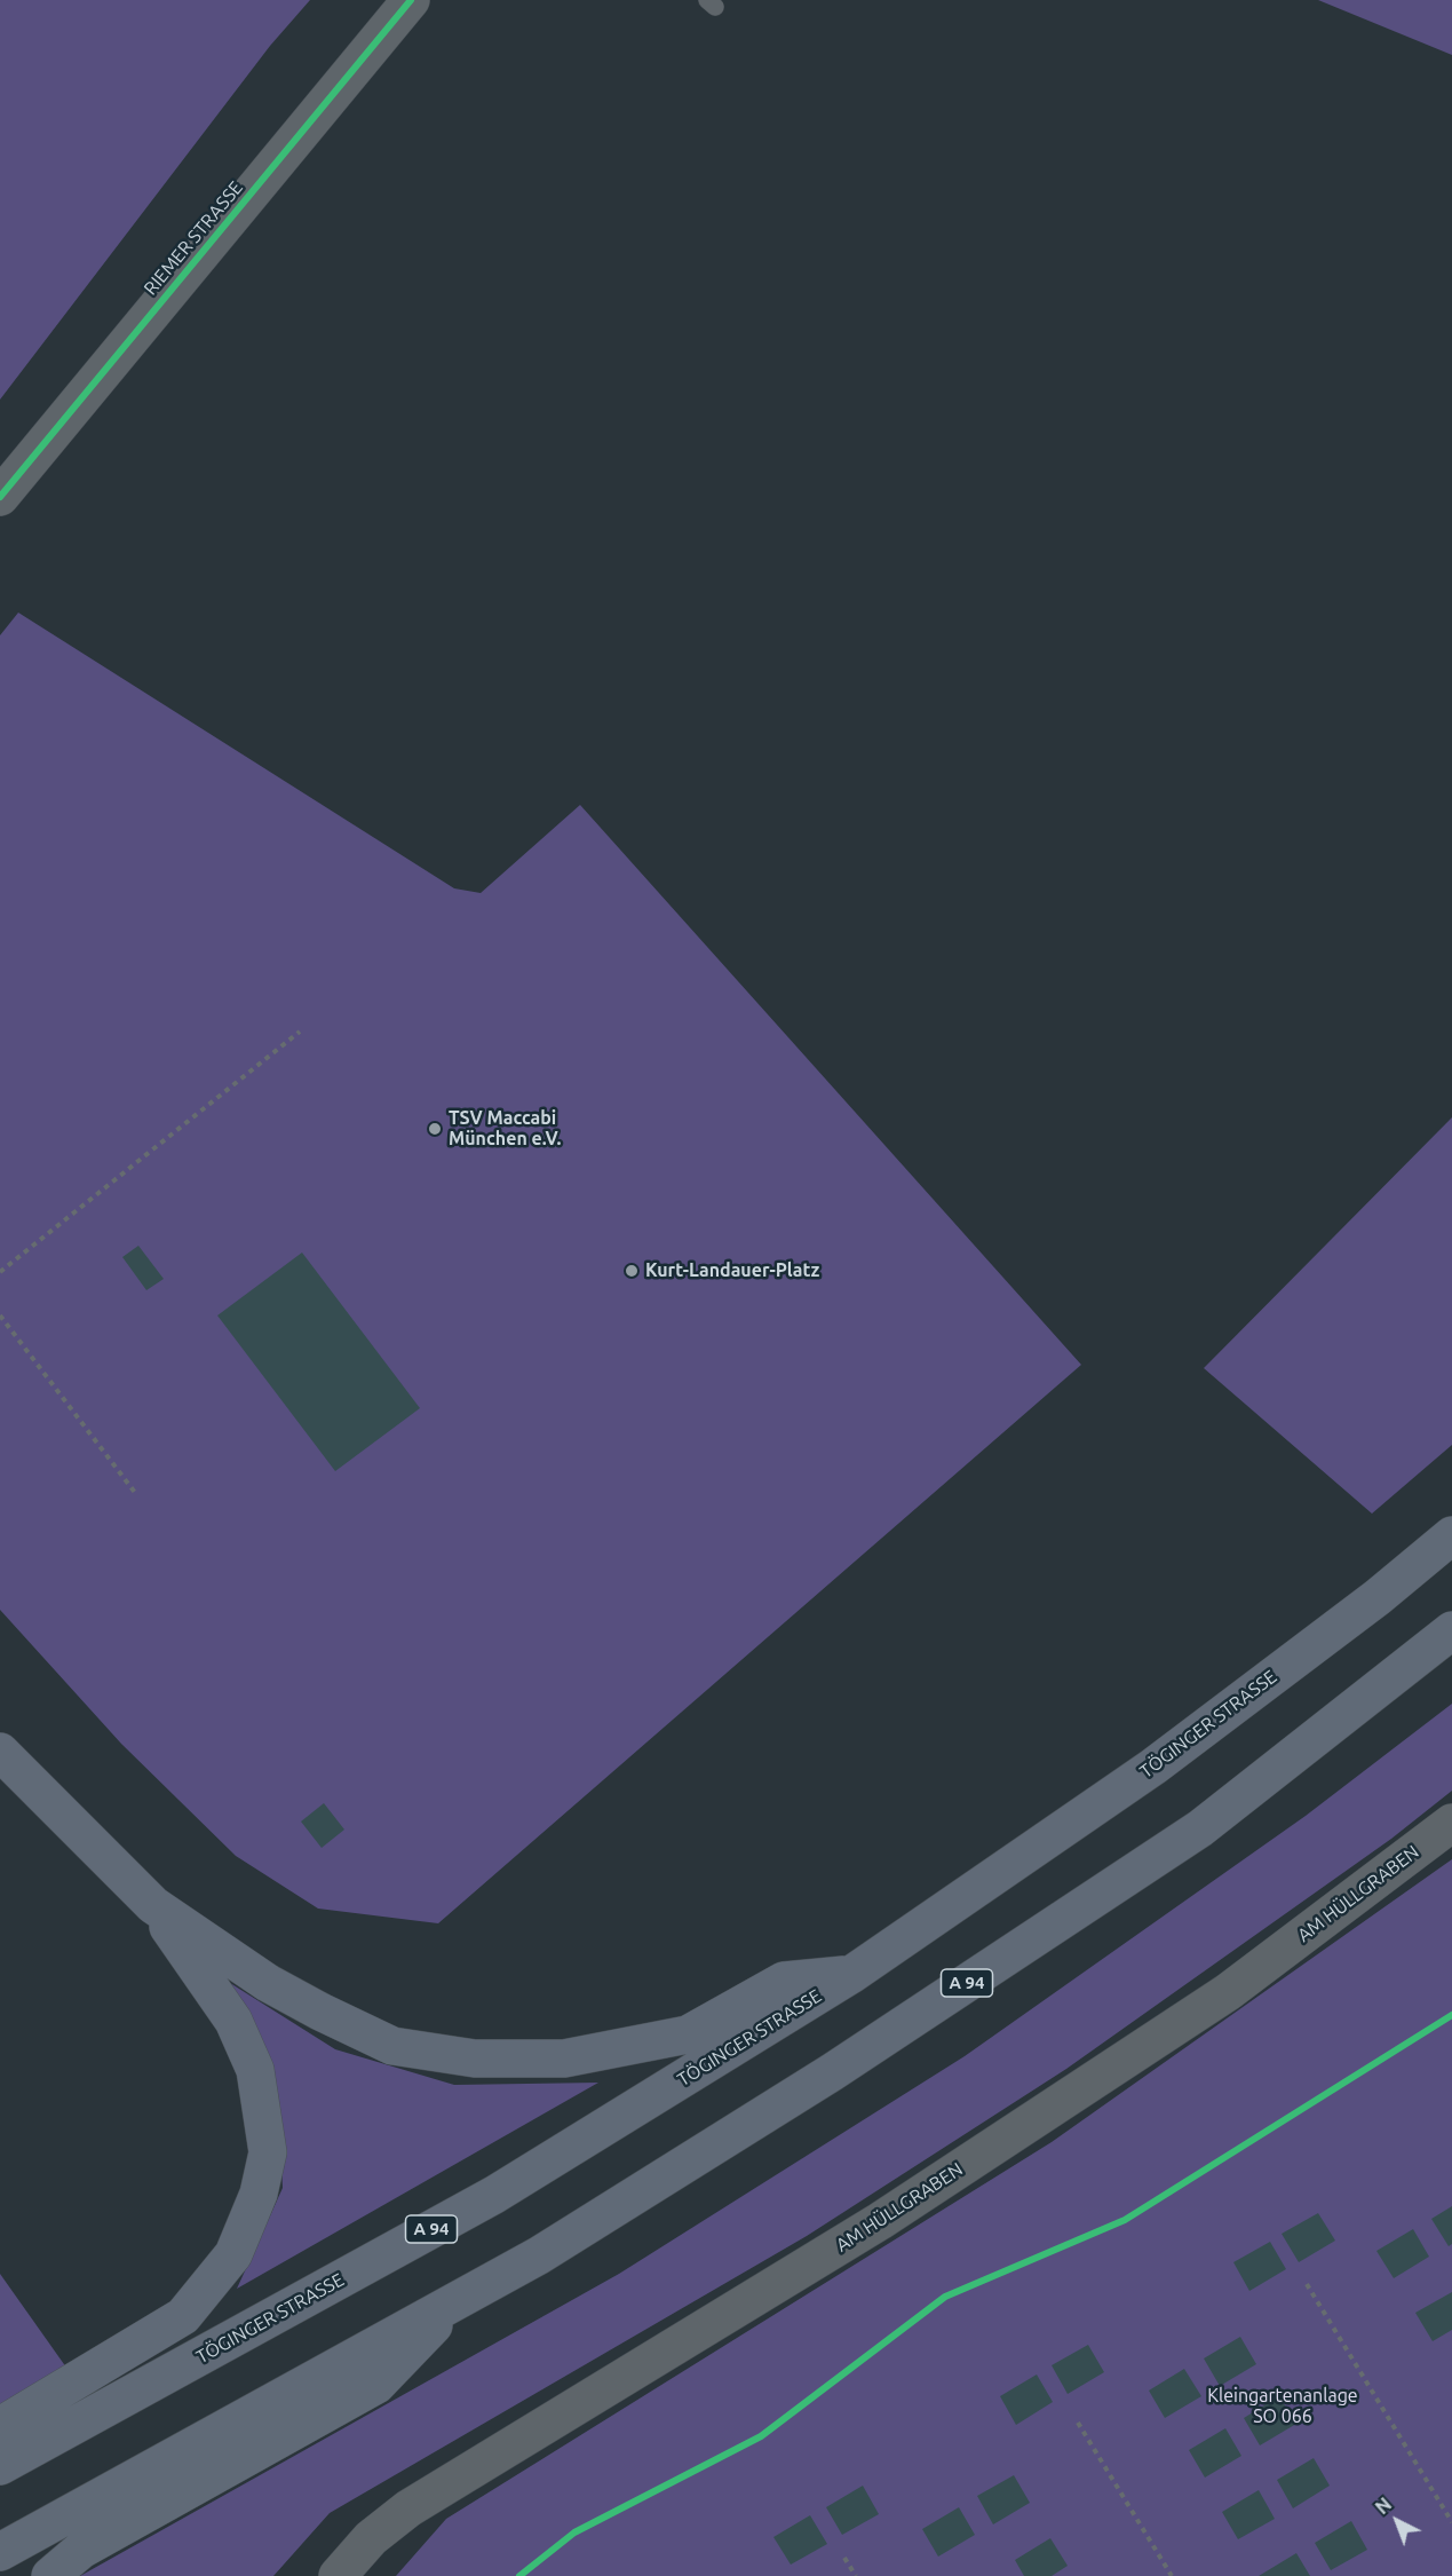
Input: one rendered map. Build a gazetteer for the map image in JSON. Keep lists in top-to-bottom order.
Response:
{
  "streets": {
    "highway": ["TÖGINGER STRASSE", "A 94"],
    "main road": ["RIEMER STRASSE", "AM HÜLLGRABEN"]
  },
  "parks": ["Kleingartenanlage SO 066"],
  "places": ["TSV Maccabi München e.V.", "Kurt-Landauer-Platz"],
  "north": "top left"
}
